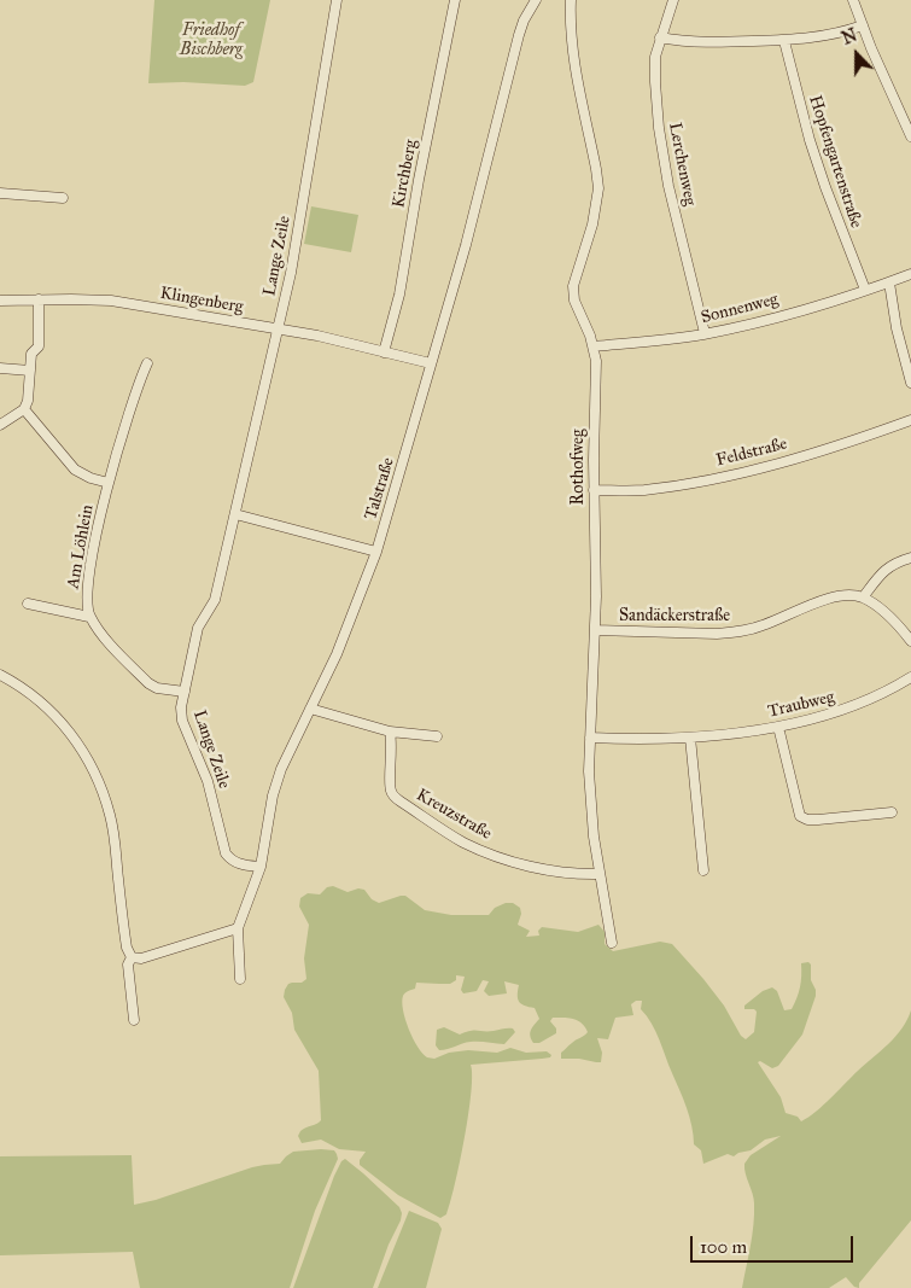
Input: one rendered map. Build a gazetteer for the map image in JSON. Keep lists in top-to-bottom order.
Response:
{
  "streets": {
    "street": [
      "Hopfengartenstraße",
      "Lerchenweg",
      "Kirchberg",
      "Lange Zeile",
      "Klingenberg",
      "Sonnenweg",
      "Feldstraße",
      "Rothofweg",
      "Talstraße",
      "Am Löhlein",
      "Sandäckerstraße",
      "Traubweg",
      "Kreuzstraße"
    ]
  },
  "crossings": [
    ["Hopfengartenstraße", "Sonnenweg"],
    ["Lerchenweg", "Sonnenweg"],
    ["Kirchberg", "Klingenberg"],
    ["Lange Zeile", "Klingenberg"],
    ["Lange Zeile", "Talstraße"],
    ["Klingenberg", "Talstraße"],
    ["Sonnenweg", "Rothofweg"],
    ["Feldstraße", "Rothofweg"],
    ["Rothofweg", "Sandäckerstraße"],
    ["Rothofweg", "Traubweg"],
    ["Rothofweg", "Kreuzstraße"]
  ],
  "parks": ["Friedhof Bischberg"],
  "scale_bar": "100 m",
  "north": "top"
}
